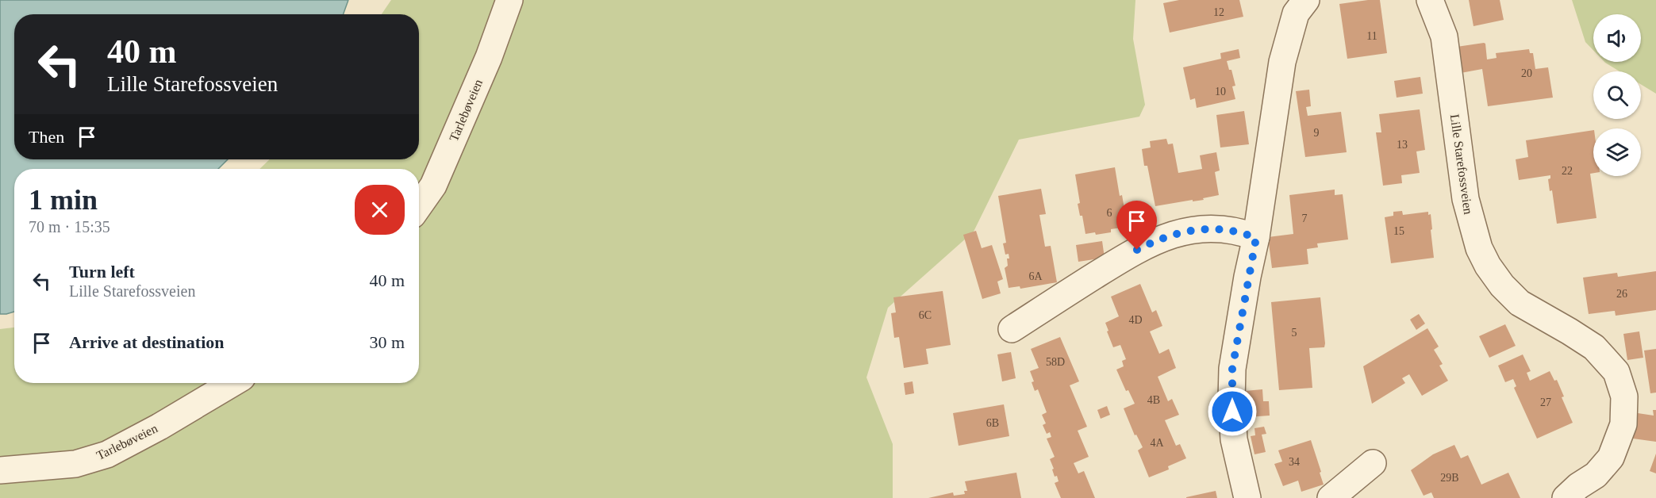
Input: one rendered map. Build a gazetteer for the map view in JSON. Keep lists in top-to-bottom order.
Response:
{
  "streets": {
    "street": ["Tarlebøveien", "Lille Starefossveien"]
  },
  "house_numbers": [
    "12",
    "11",
    "20",
    "10",
    "9",
    "13",
    "22",
    "6",
    "7",
    "15",
    "6A",
    "26",
    "6C",
    "4D",
    "5",
    "58D",
    "4B",
    "27",
    "6B",
    "4A",
    "34",
    "29B"
  ],
  "page": {
    "turn": ["40 m", "Lille Starefossveien"],
    "then": "Then",
    "heading": ["1 min", "70 m · 15:35"],
    "list": [
      {
        "name": "Turn left",
        "note": "Lille Starefossveien",
        "value": "40 m"
      },
      {
        "name": "Arrive at destination",
        "value": "30 m"
      }
    ]
  }
}
